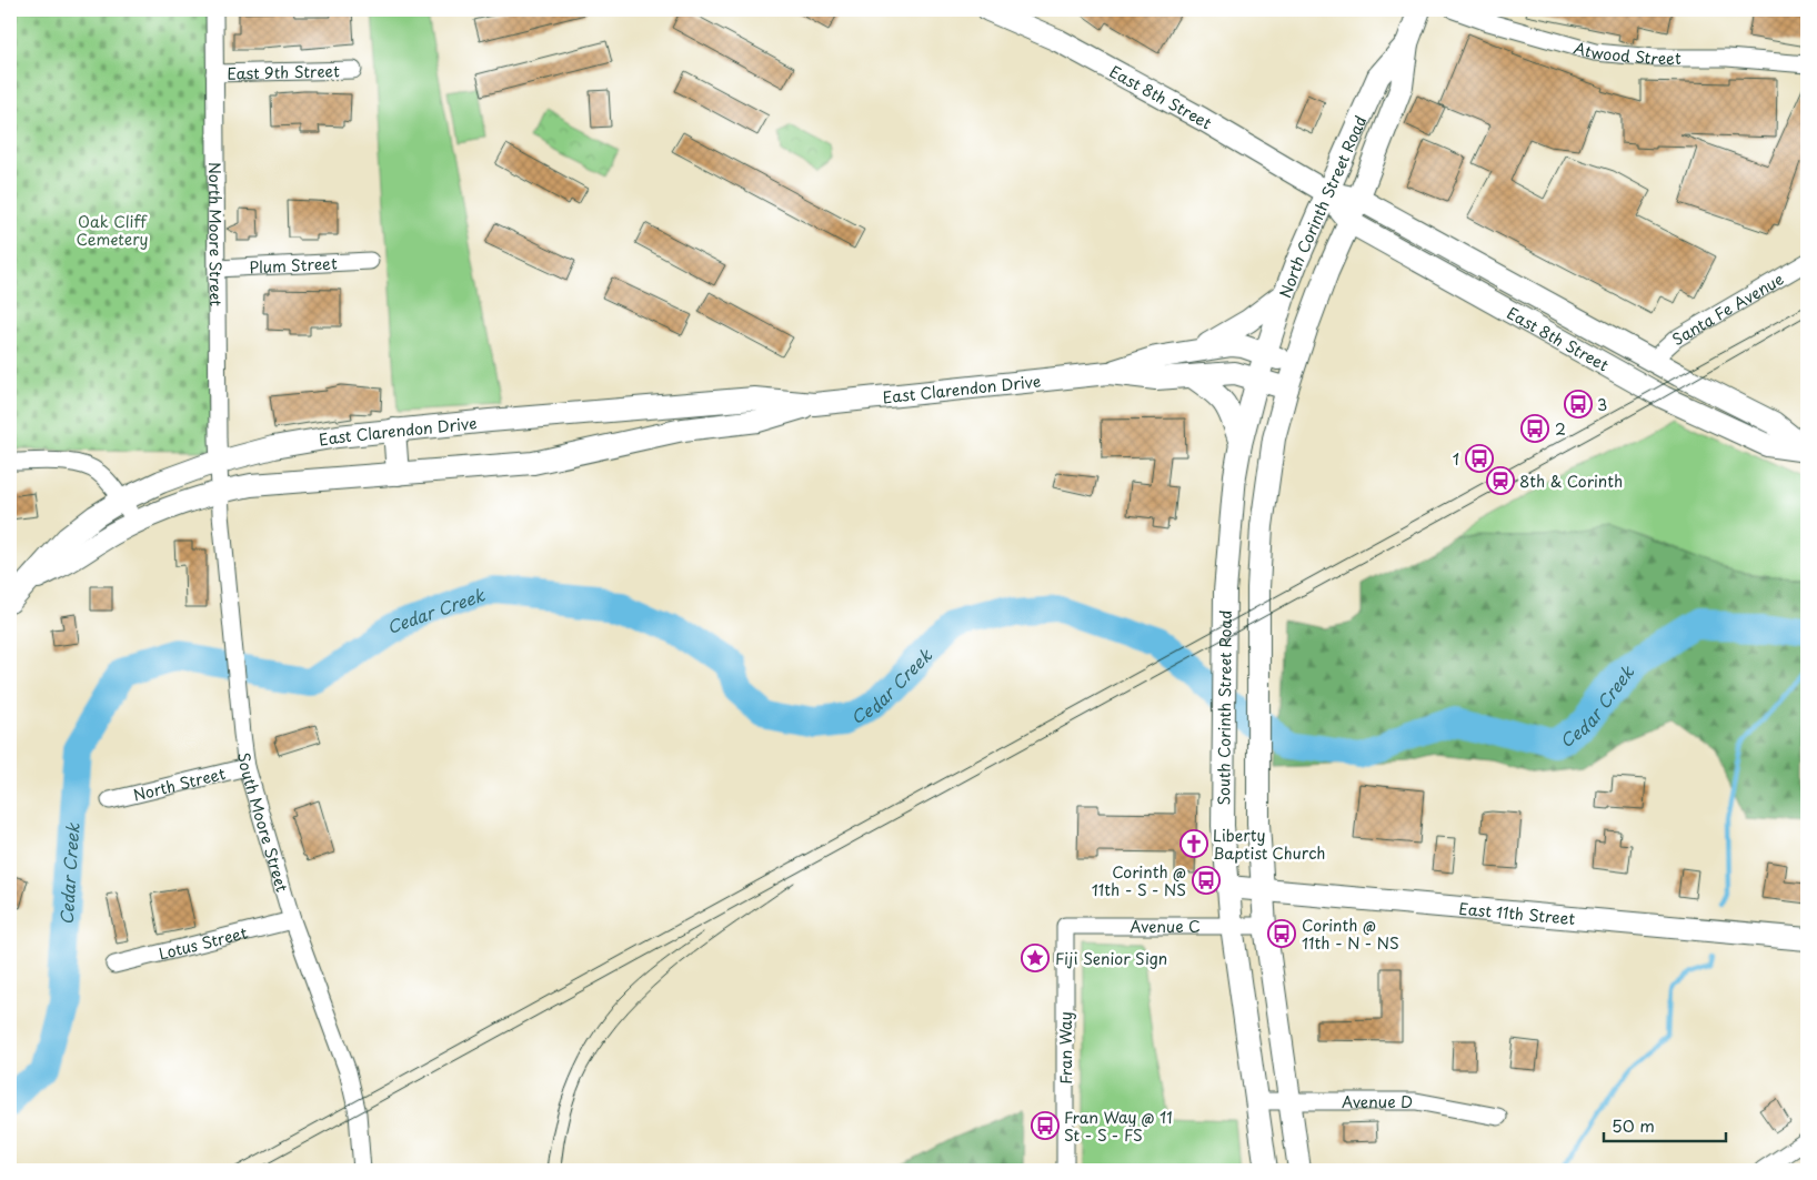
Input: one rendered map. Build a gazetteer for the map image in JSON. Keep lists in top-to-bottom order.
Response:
{
  "streets": {
    "street": [
      "Atwood Street",
      "East 9th Street",
      "East 8th Street",
      "North Corinth Street Road",
      "North Moore Street",
      "Plum Street",
      "Santa Fe Avenue",
      "East Clarendon Drive",
      "South Corinth Street Road",
      "North Street",
      "South Moore Street",
      "East 11th Street",
      "Avenue C",
      "Lotus Street",
      "Fran Way",
      "Avenue D"
    ]
  },
  "crossings": [
    ["East 9th Street", "North Moore Street"],
    ["East 8th Street", "North Corinth Street Road"],
    ["East 8th Street", "Santa Fe Avenue"],
    ["North Corinth Street Road", "East Clarendon Drive"],
    ["North Corinth Street Road", "South Corinth Street Road"],
    ["North Moore Street", "Plum Street"],
    ["North Moore Street", "East Clarendon Drive"],
    ["North Moore Street", "South Moore Street"],
    ["East Clarendon Drive", "South Corinth Street Road"],
    ["East Clarendon Drive", "South Moore Street"],
    ["South Corinth Street Road", "East 11th Street"],
    ["South Corinth Street Road", "Avenue C"],
    ["South Corinth Street Road", "Avenue D"],
    ["North Street", "South Moore Street"],
    ["South Moore Street", "Lotus Street"],
    ["Avenue C", "Fran Way"]
  ],
  "water": ["Cedar Creek"],
  "parks": ["Oak Cliff Cemetery"],
  "places": {
    "bus stop": [
      "3",
      "2",
      "1",
      "Corinth @ 11th - S - NS",
      "Corinth @ 11th - N - NS",
      "Fran Way @ 11 St - S - FS"
    ],
    "station": ["8th & Corinth"],
    "church": ["Liberty Baptist Church"],
    "place": ["Fiji Senior Sign"]
  },
  "scale_bar": "50 m"
}
